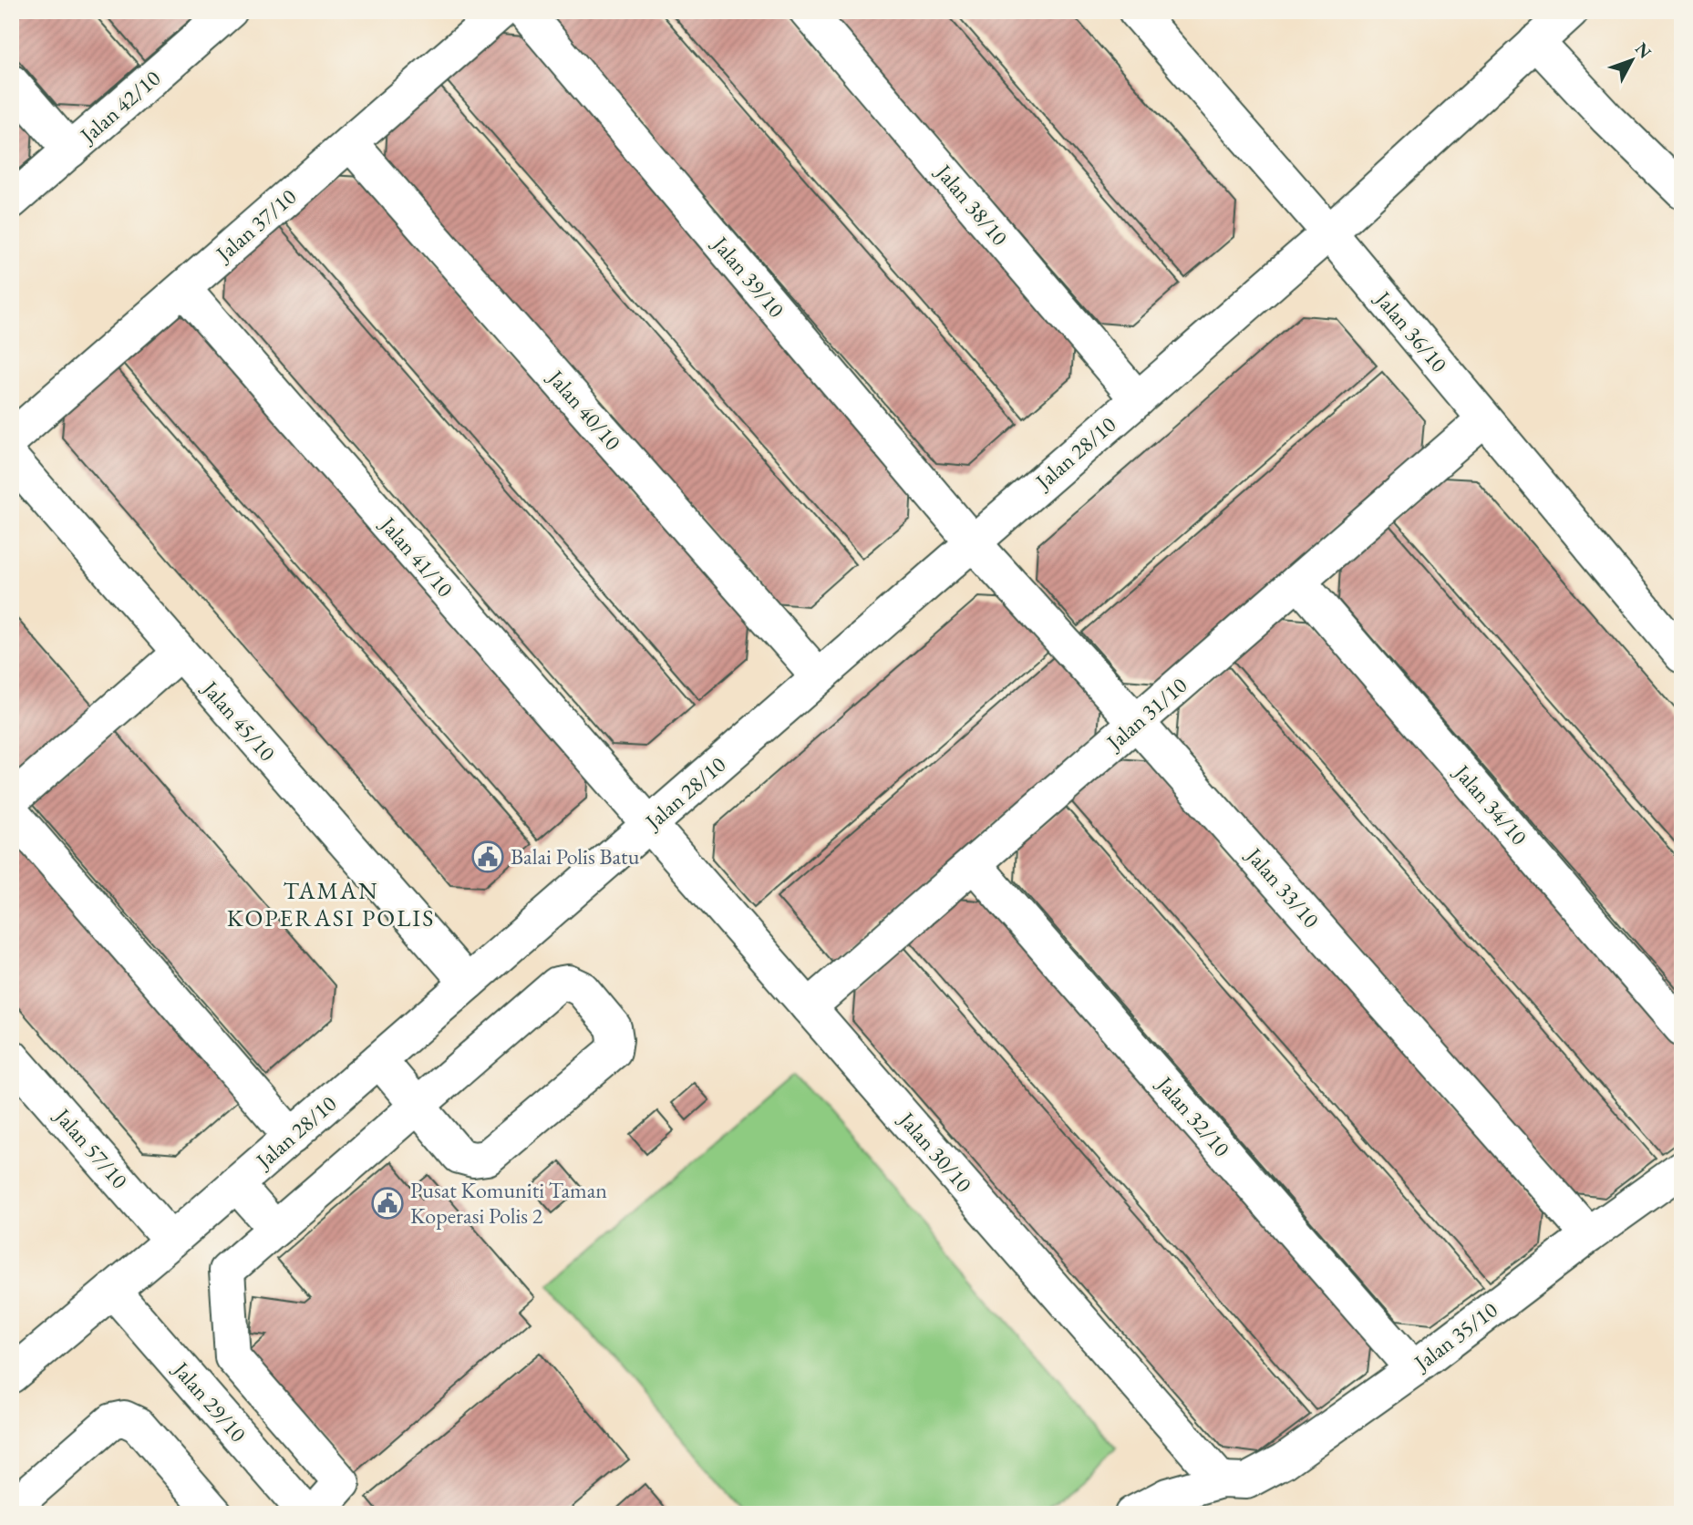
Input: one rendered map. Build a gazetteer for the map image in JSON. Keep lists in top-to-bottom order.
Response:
{
  "streets": {
    "street": [
      "Jalan 42/10",
      "Jalan 38/10",
      "Jalan 37/10",
      "Jalan 39/10",
      "Jalan 36/10",
      "Jalan 40/10",
      "Jalan 28/10",
      "Jalan 41/10",
      "Jalan 31/10",
      "Jalan 45/10",
      "Jalan 34/10",
      "Jalan 33/10",
      "Jalan 32/10",
      "Jalan 57/10",
      "Jalan 30/10",
      "Jalan 35/10",
      "Jalan 29/10"
    ]
  },
  "crossings": [
    ["Jalan 38/10", "Jalan 28/10"],
    ["Jalan 37/10", "Jalan 40/10"],
    ["Jalan 37/10", "Jalan 41/10"],
    ["Jalan 39/10", "Jalan 28/10"],
    ["Jalan 39/10", "Jalan 33/10"],
    ["Jalan 36/10", "Jalan 28/10"],
    ["Jalan 36/10", "Jalan 31/10"],
    ["Jalan 40/10", "Jalan 28/10"],
    ["Jalan 28/10", "Jalan 41/10"],
    ["Jalan 28/10", "Jalan 45/10"],
    ["Jalan 28/10", "Jalan 33/10"],
    ["Jalan 28/10", "Jalan 57/10"],
    ["Jalan 28/10", "Jalan 30/10"],
    ["Jalan 28/10", "Jalan 29/10"],
    ["Jalan 41/10", "Jalan 30/10"],
    ["Jalan 31/10", "Jalan 34/10"],
    ["Jalan 31/10", "Jalan 33/10"],
    ["Jalan 31/10", "Jalan 32/10"],
    ["Jalan 31/10", "Jalan 30/10"],
    ["Jalan 33/10", "Jalan 35/10"],
    ["Jalan 32/10", "Jalan 35/10"],
    ["Jalan 30/10", "Jalan 35/10"]
  ],
  "districts": ["TAMAN KOPERASI POLIS"],
  "places": {
    "public building": ["Balai Polis Batu", "Pusat Komuniti Taman Koperasi Polis 2"]
  },
  "north": "top right"
}
